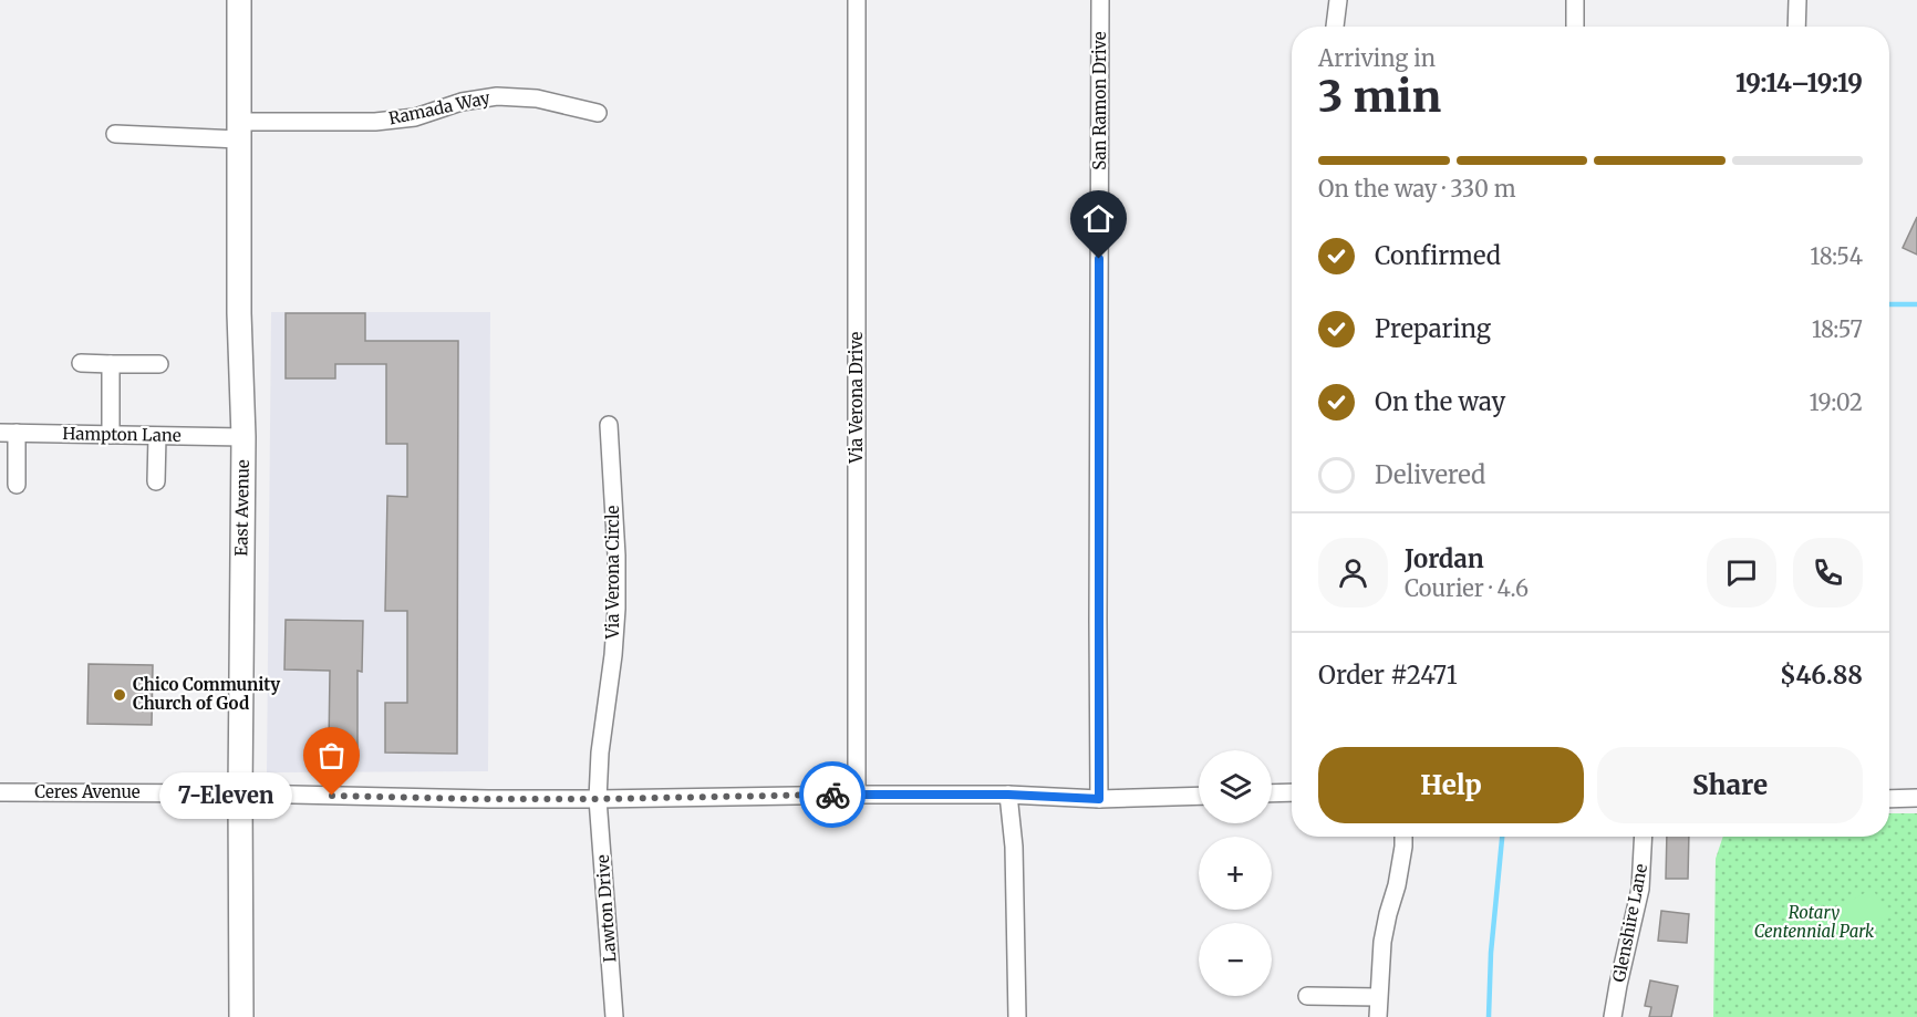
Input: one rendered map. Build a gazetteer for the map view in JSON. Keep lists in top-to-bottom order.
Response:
{
  "streets": {
    "main road": ["East Avenue"],
    "street": [
      "San Ramon Drive",
      "Ramada Way",
      "Via Verona Drive",
      "Hampton Lane",
      "Via Verona Circle",
      "Ceres Avenue",
      "Lawton Drive",
      "Glenshire Lane"
    ]
  },
  "crossings": [
    ["San Ramon Drive", "Ceres Avenue"],
    ["Ramada Way", "East Avenue"],
    ["Via Verona Drive", "Ceres Avenue"],
    ["Hampton Lane", "East Avenue"],
    ["East Avenue", "Ceres Avenue"],
    ["Via Verona Circle", "Ceres Avenue"],
    ["Via Verona Circle", "Lawton Drive"],
    ["Ceres Avenue", "Lawton Drive"]
  ],
  "parks": ["Rotary Centennial Park"],
  "places": ["Chico Community Church of God", "7-Eleven"],
  "page": {
    "heading": ["3 min", "Arriving in", "19:14–19:19"],
    "panel": [
      "Jordan",
      "Courier · 4.6",
      "Order #2471",
      "$46.88"
    ],
    "bar": "On the way · 330 m",
    "list": [
      ["Confirmed", "18:54"],
      ["Preparing", "18:57"],
      ["On the way", "19:02"],
      "Delivered"
    ],
    "buttons": ["Help", "Share"],
    "map_buttons": ["+", "−"],
    "bubble": "7-Eleven"
  }
}
